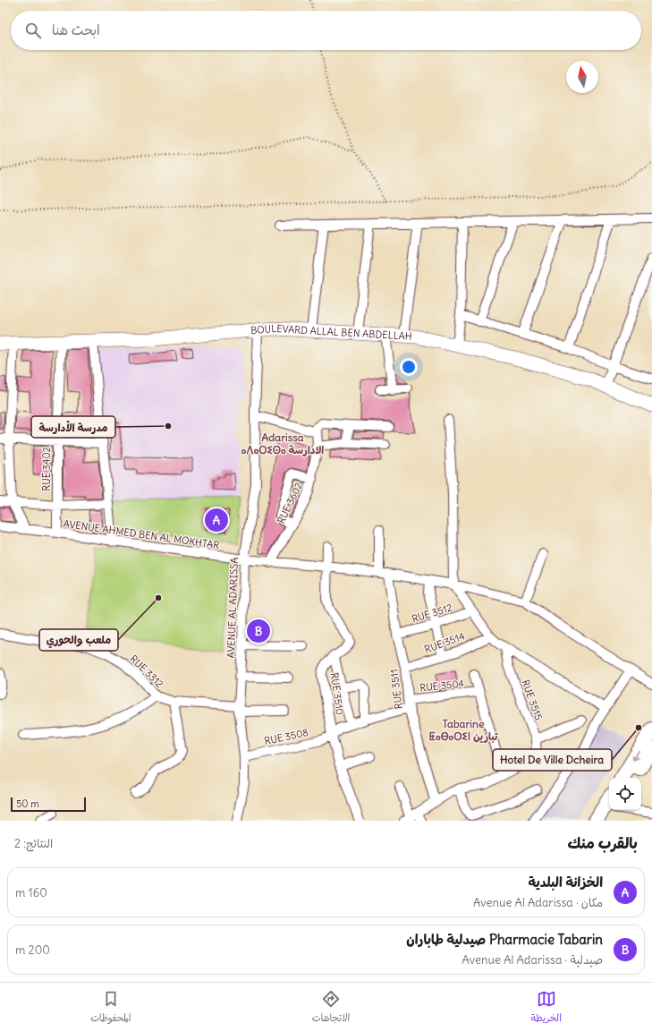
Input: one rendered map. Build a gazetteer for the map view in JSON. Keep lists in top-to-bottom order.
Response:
{
  "streets": {
    "street": [
      "BOULEVARD ALLAL BEN ABDELLAH",
      "RUE 3402",
      "RUE 3602",
      "AVENUE AHMED BEN AL MOKHTAR",
      "AVENUE AL ADARISSA",
      "RUE 3512",
      "RUE 3514",
      "RUE 3312",
      "RUE 3504",
      "RUE 3511",
      "RUE 3510",
      "RUE 3515",
      "RUE 3508"
    ]
  },
  "crossings": [
    ["BOULEVARD ALLAL BEN ABDELLAH", "RUE 3402"],
    ["BOULEVARD ALLAL BEN ABDELLAH", "AVENUE AL ADARISSA"],
    ["RUE 3402", "AVENUE AHMED BEN AL MOKHTAR"],
    ["RUE 3602", "AVENUE AHMED BEN AL MOKHTAR"],
    ["AVENUE AHMED BEN AL MOKHTAR", "AVENUE AL ADARISSA"],
    ["AVENUE AHMED BEN AL MOKHTAR", "RUE 3511"],
    ["AVENUE AHMED BEN AL MOKHTAR", "RUE 3510"],
    ["AVENUE AL ADARISSA", "RUE 3312"],
    ["AVENUE AL ADARISSA", "RUE 3508"],
    ["RUE 3512", "RUE 3511"],
    ["RUE 3514", "RUE 3511"],
    ["RUE 3504", "RUE 3511"],
    ["RUE 3504", "RUE 3508"],
    ["RUE 3510", "RUE 3508"]
  ],
  "districts": ["Adarissa ⴰⴷⴰⵔⵉⵙⴰ الادارسة", "Tabarine ⵟⴰⴱⴰⵔⵉⵏ تبارين"],
  "places": ["مدرسة الأدارسة", "ملعب والحوري", "Hotel De Ville Dcheira"],
  "scale_bar": "50 m",
  "north": "top",
  "page": {
    "search": "ابحث هنا",
    "pins": ["A", "B"],
    "scale": "50 m",
    "heading": ["بالقرب منك", "النتائج: 2"],
    "list": [
      {
        "mark": "A",
        "name": "الخزانة البلدية",
        "note": "مكان · Avenue Al Adarissa",
        "value": "160 m"
      },
      {
        "mark": "B",
        "name": "Pharmacie Tabarin صيدلية طاباران",
        "note": "صيدلية · Avenue Al Adarissa",
        "value": "200 m"
      }
    ],
    "nav": ["الخريطة", "الاتجاهات", "المحفوظات"]
  }
}
